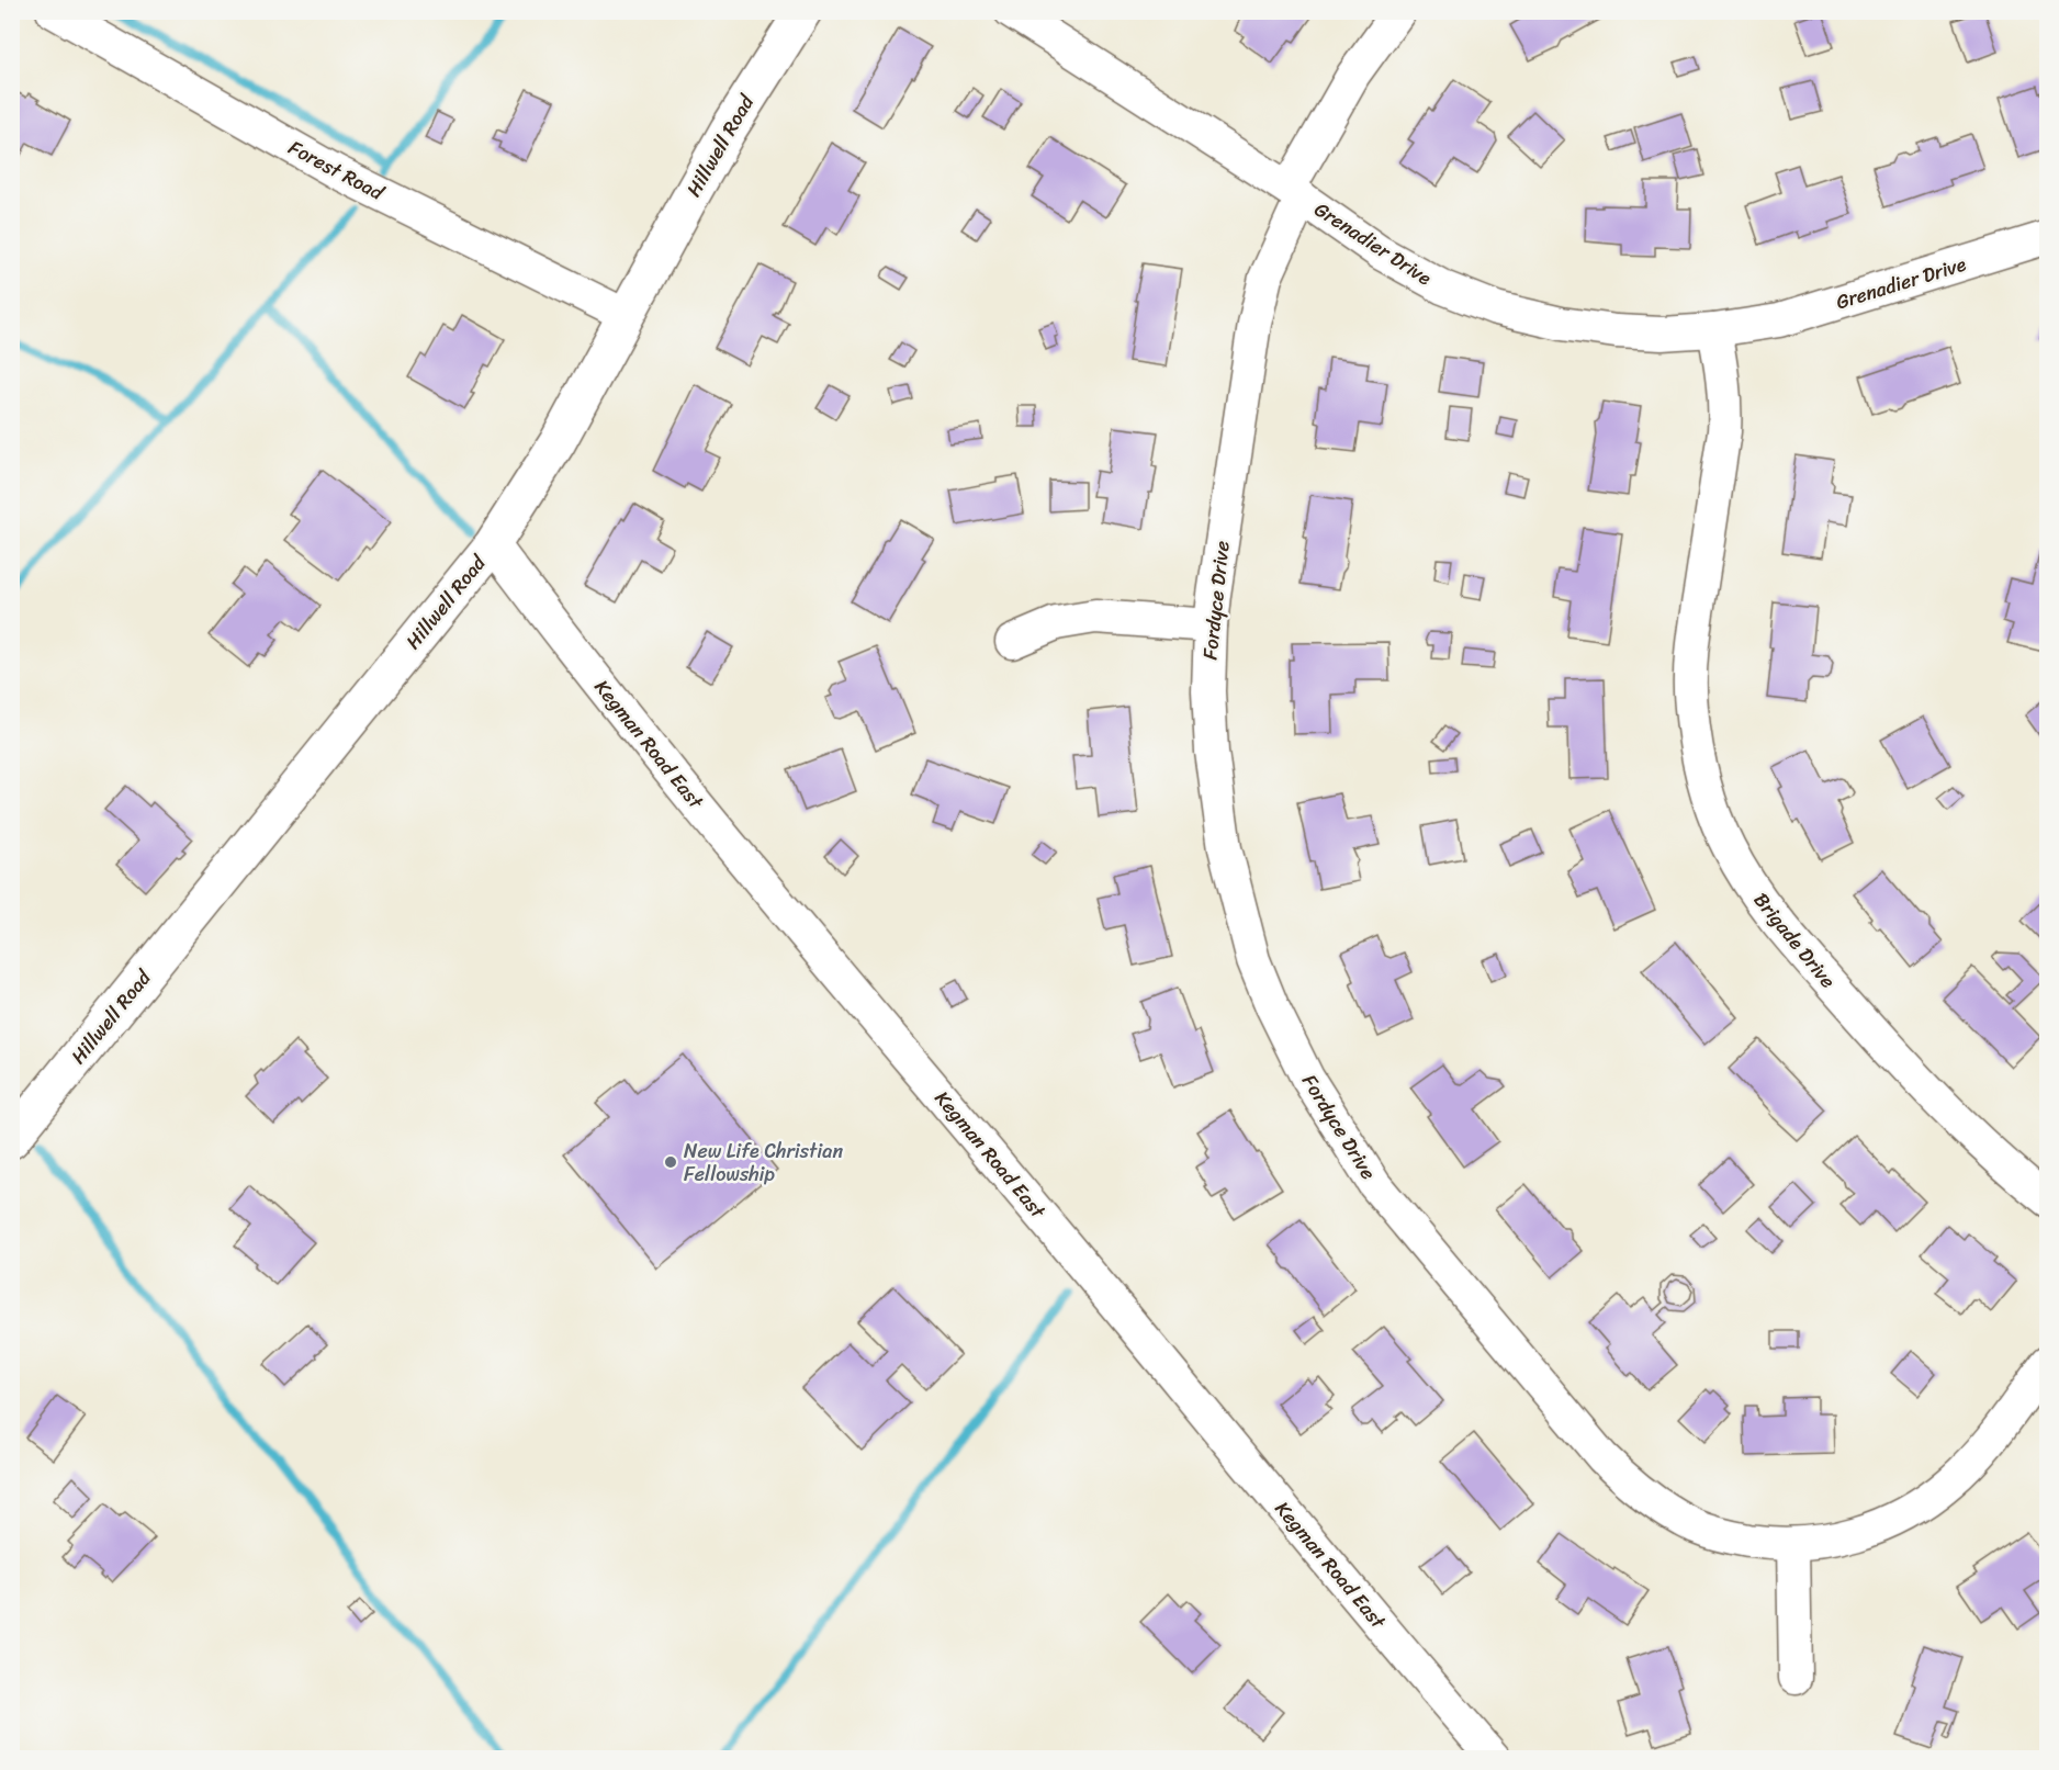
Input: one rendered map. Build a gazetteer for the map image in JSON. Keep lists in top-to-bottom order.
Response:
{
  "streets": {
    "street": [
      "Hillwell Road",
      "Forest Road",
      "Grenadier Drive",
      "Fordyce Drive",
      "Kegman Road East",
      "Brigade Drive"
    ]
  },
  "crossings": [
    ["Hillwell Road", "Forest Road"],
    ["Hillwell Road", "Kegman Road East"],
    ["Grenadier Drive", "Fordyce Drive"],
    ["Grenadier Drive", "Brigade Drive"]
  ],
  "places": ["New Life Christian Fellowship"]
}
